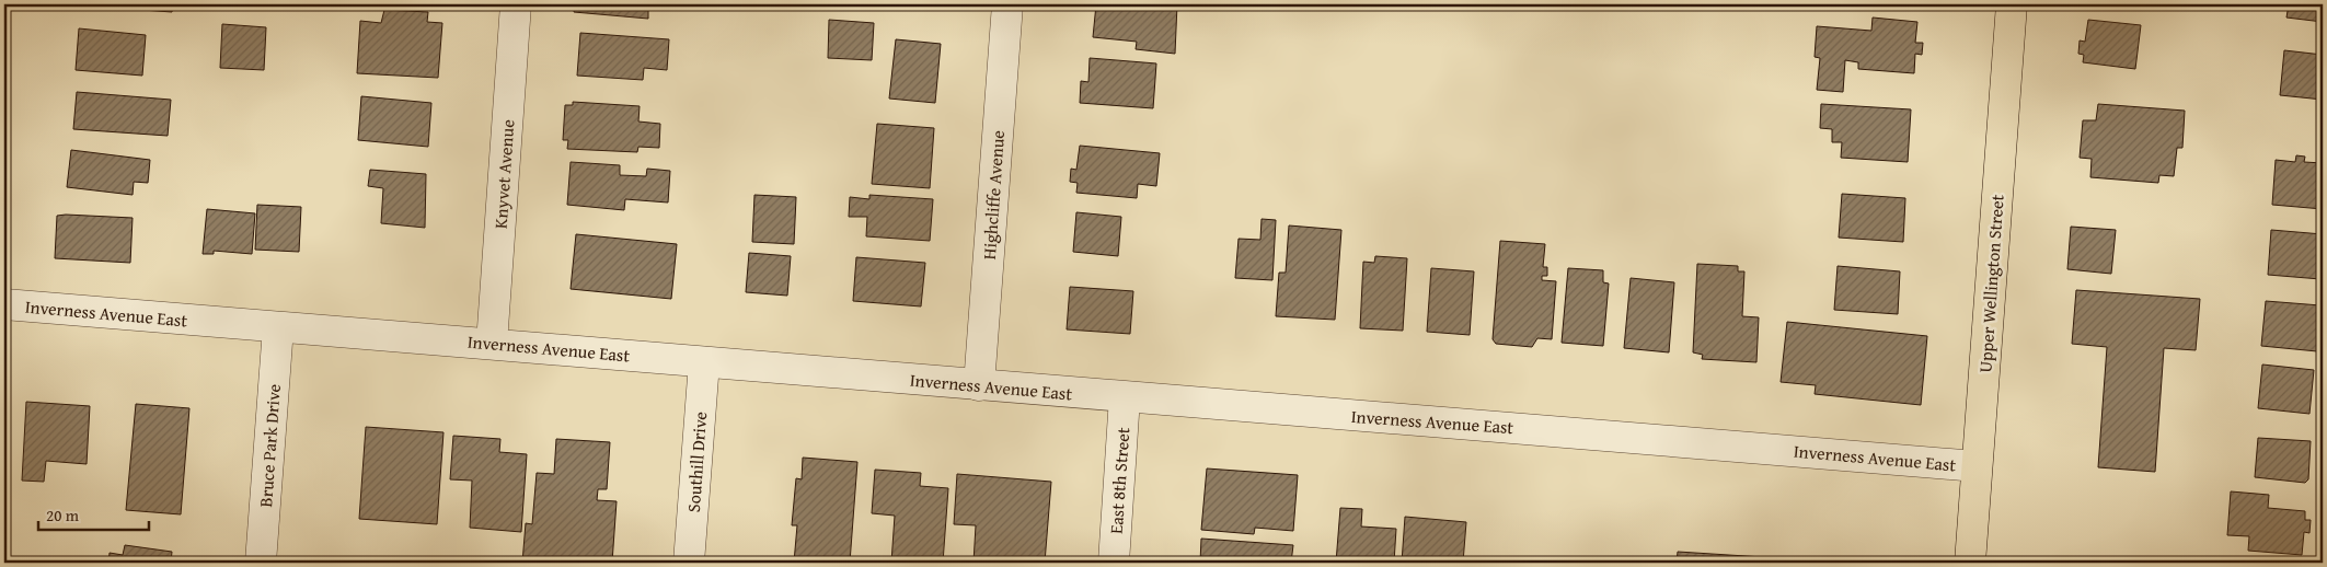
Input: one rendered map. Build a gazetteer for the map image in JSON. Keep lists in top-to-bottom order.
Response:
{
  "streets": {
    "main road": ["Upper Wellington Street"],
    "street": [
      "Knyvet Avenue",
      "Highcliffe Avenue",
      "Inverness Avenue East",
      "Bruce Park Drive",
      "Southill Drive",
      "East 8th Street"
    ]
  },
  "crossings": [
    ["Knyvet Avenue", "Inverness Avenue East"],
    ["Highcliffe Avenue", "Inverness Avenue East"],
    ["Upper Wellington Street", "Inverness Avenue East"],
    ["Inverness Avenue East", "Bruce Park Drive"],
    ["Inverness Avenue East", "Southill Drive"],
    ["Inverness Avenue East", "East 8th Street"]
  ],
  "scale_bar": "20 m"
}
